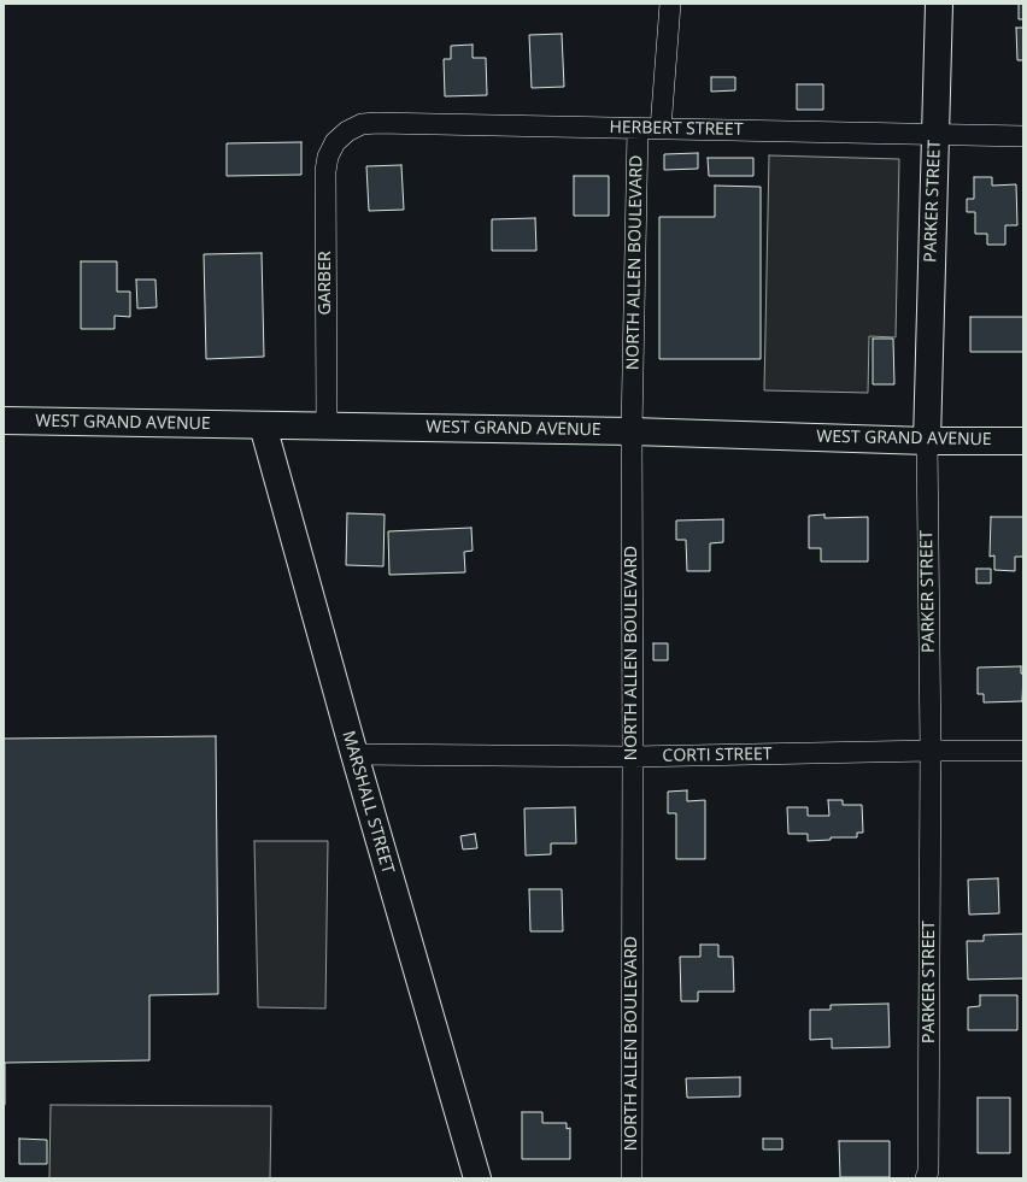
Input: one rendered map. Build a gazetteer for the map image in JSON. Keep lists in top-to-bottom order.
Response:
{
  "streets": {
    "main road": ["PARKER STREET", "WEST GRAND AVENUE", "MARSHALL STREET"],
    "street": [
      "HERBERT STREET",
      "NORTH ALLEN BOULEVARD",
      "GARBER",
      "CORTI STREET"
    ]
  },
  "crossings": [
    ["HERBERT STREET", "PARKER STREET"],
    ["HERBERT STREET", "NORTH ALLEN BOULEVARD"],
    ["HERBERT STREET", "GARBER"],
    ["PARKER STREET", "WEST GRAND AVENUE"],
    ["PARKER STREET", "CORTI STREET"],
    ["NORTH ALLEN BOULEVARD", "WEST GRAND AVENUE"],
    ["NORTH ALLEN BOULEVARD", "CORTI STREET"],
    ["GARBER", "WEST GRAND AVENUE"],
    ["WEST GRAND AVENUE", "MARSHALL STREET"],
    ["CORTI STREET", "MARSHALL STREET"]
  ]
}
